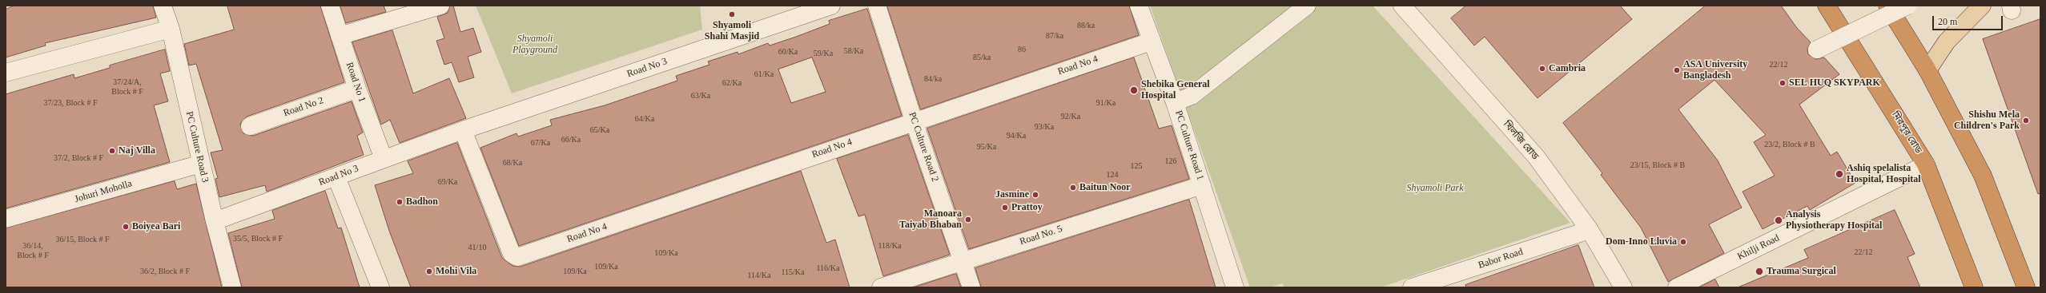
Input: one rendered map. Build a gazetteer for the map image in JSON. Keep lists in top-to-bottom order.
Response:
{
  "streets": {
    "highway": ["মিরপুর রোড"],
    "street": [
      "Road No 4",
      "Road No 3",
      "Road No 1",
      "Road No 2",
      "খিলজি রোড",
      "PC Culture Road 1",
      "PC Culture Road 3",
      "PC Culture Road 2",
      "Johuri Moholla",
      "Road No. 5",
      "Khilji Road",
      "Babor Road"
    ]
  },
  "crossings": [
    ["Road No 4", "Road No 3"],
    ["Road No 4", "PC Culture Road 1"],
    ["Road No 4", "PC Culture Road 2"],
    ["Road No 3", "Road No 1"],
    ["Road No 3", "PC Culture Road 3"],
    ["Road No 1", "Road No 2"],
    ["মিরপুর রোড", "Khilji Road"],
    ["খিলজি রোড", "Babor Road"],
    ["PC Culture Road 1", "Road No. 5"],
    ["PC Culture Road 3", "Johuri Moholla"],
    ["PC Culture Road 2", "Road No. 5"]
  ],
  "parks": ["Shyamoli Playground", "Shyamoli Park"],
  "places": [
    "Shyamoli Shahi Masjid",
    "Cambria",
    "ASA University Bangladesh",
    "SEL HUQ SKYPARK",
    "Shebika General Hospital",
    "Shishu Mela Children's Park",
    "Naj Villa",
    "Ashiq spelalista Hospital, Hospital",
    "Baitun Noor",
    "Jasmine",
    "Badhon",
    "Prattoy",
    "Manoara Taiyab Bhaban",
    "Analysis Physiotherapy Hospital",
    "Boiyea Bari",
    "Dom-Inno Lluvia",
    "Mohi Vila",
    "Trauma Surgical"
  ],
  "house_numbers": [
    "88/ka",
    "87/ka",
    "86",
    "58/Ka",
    "60/Ka",
    "59/Ka",
    "85/ka",
    "22/12",
    "61/Ka",
    "84/ka",
    "37/24/A, Block # F",
    "62/Ka",
    "63/Ka",
    "37/23, Block # F",
    "91/Ka",
    "92/Ka",
    "64/Ka",
    "93/Ka",
    "65/Ka",
    "94/Ka",
    "66/Ka",
    "67/Ka",
    "23/2, Block # B",
    "95/Ka",
    "37/2, Block # F",
    "126",
    "68/Ka",
    "23/15, Block # B",
    "125",
    "124",
    "69/Ka",
    "35/5, Block # F",
    "36/15, Block # F",
    "36/14, Block # F",
    "118/Ka",
    "41/10",
    "22/12",
    "109/Ka",
    "109/Ka",
    "116/Ka",
    "36/2, Block # F",
    "109/Ka",
    "115/Ka",
    "114/Ka"
  ],
  "scale_bar": "20 m"
}
